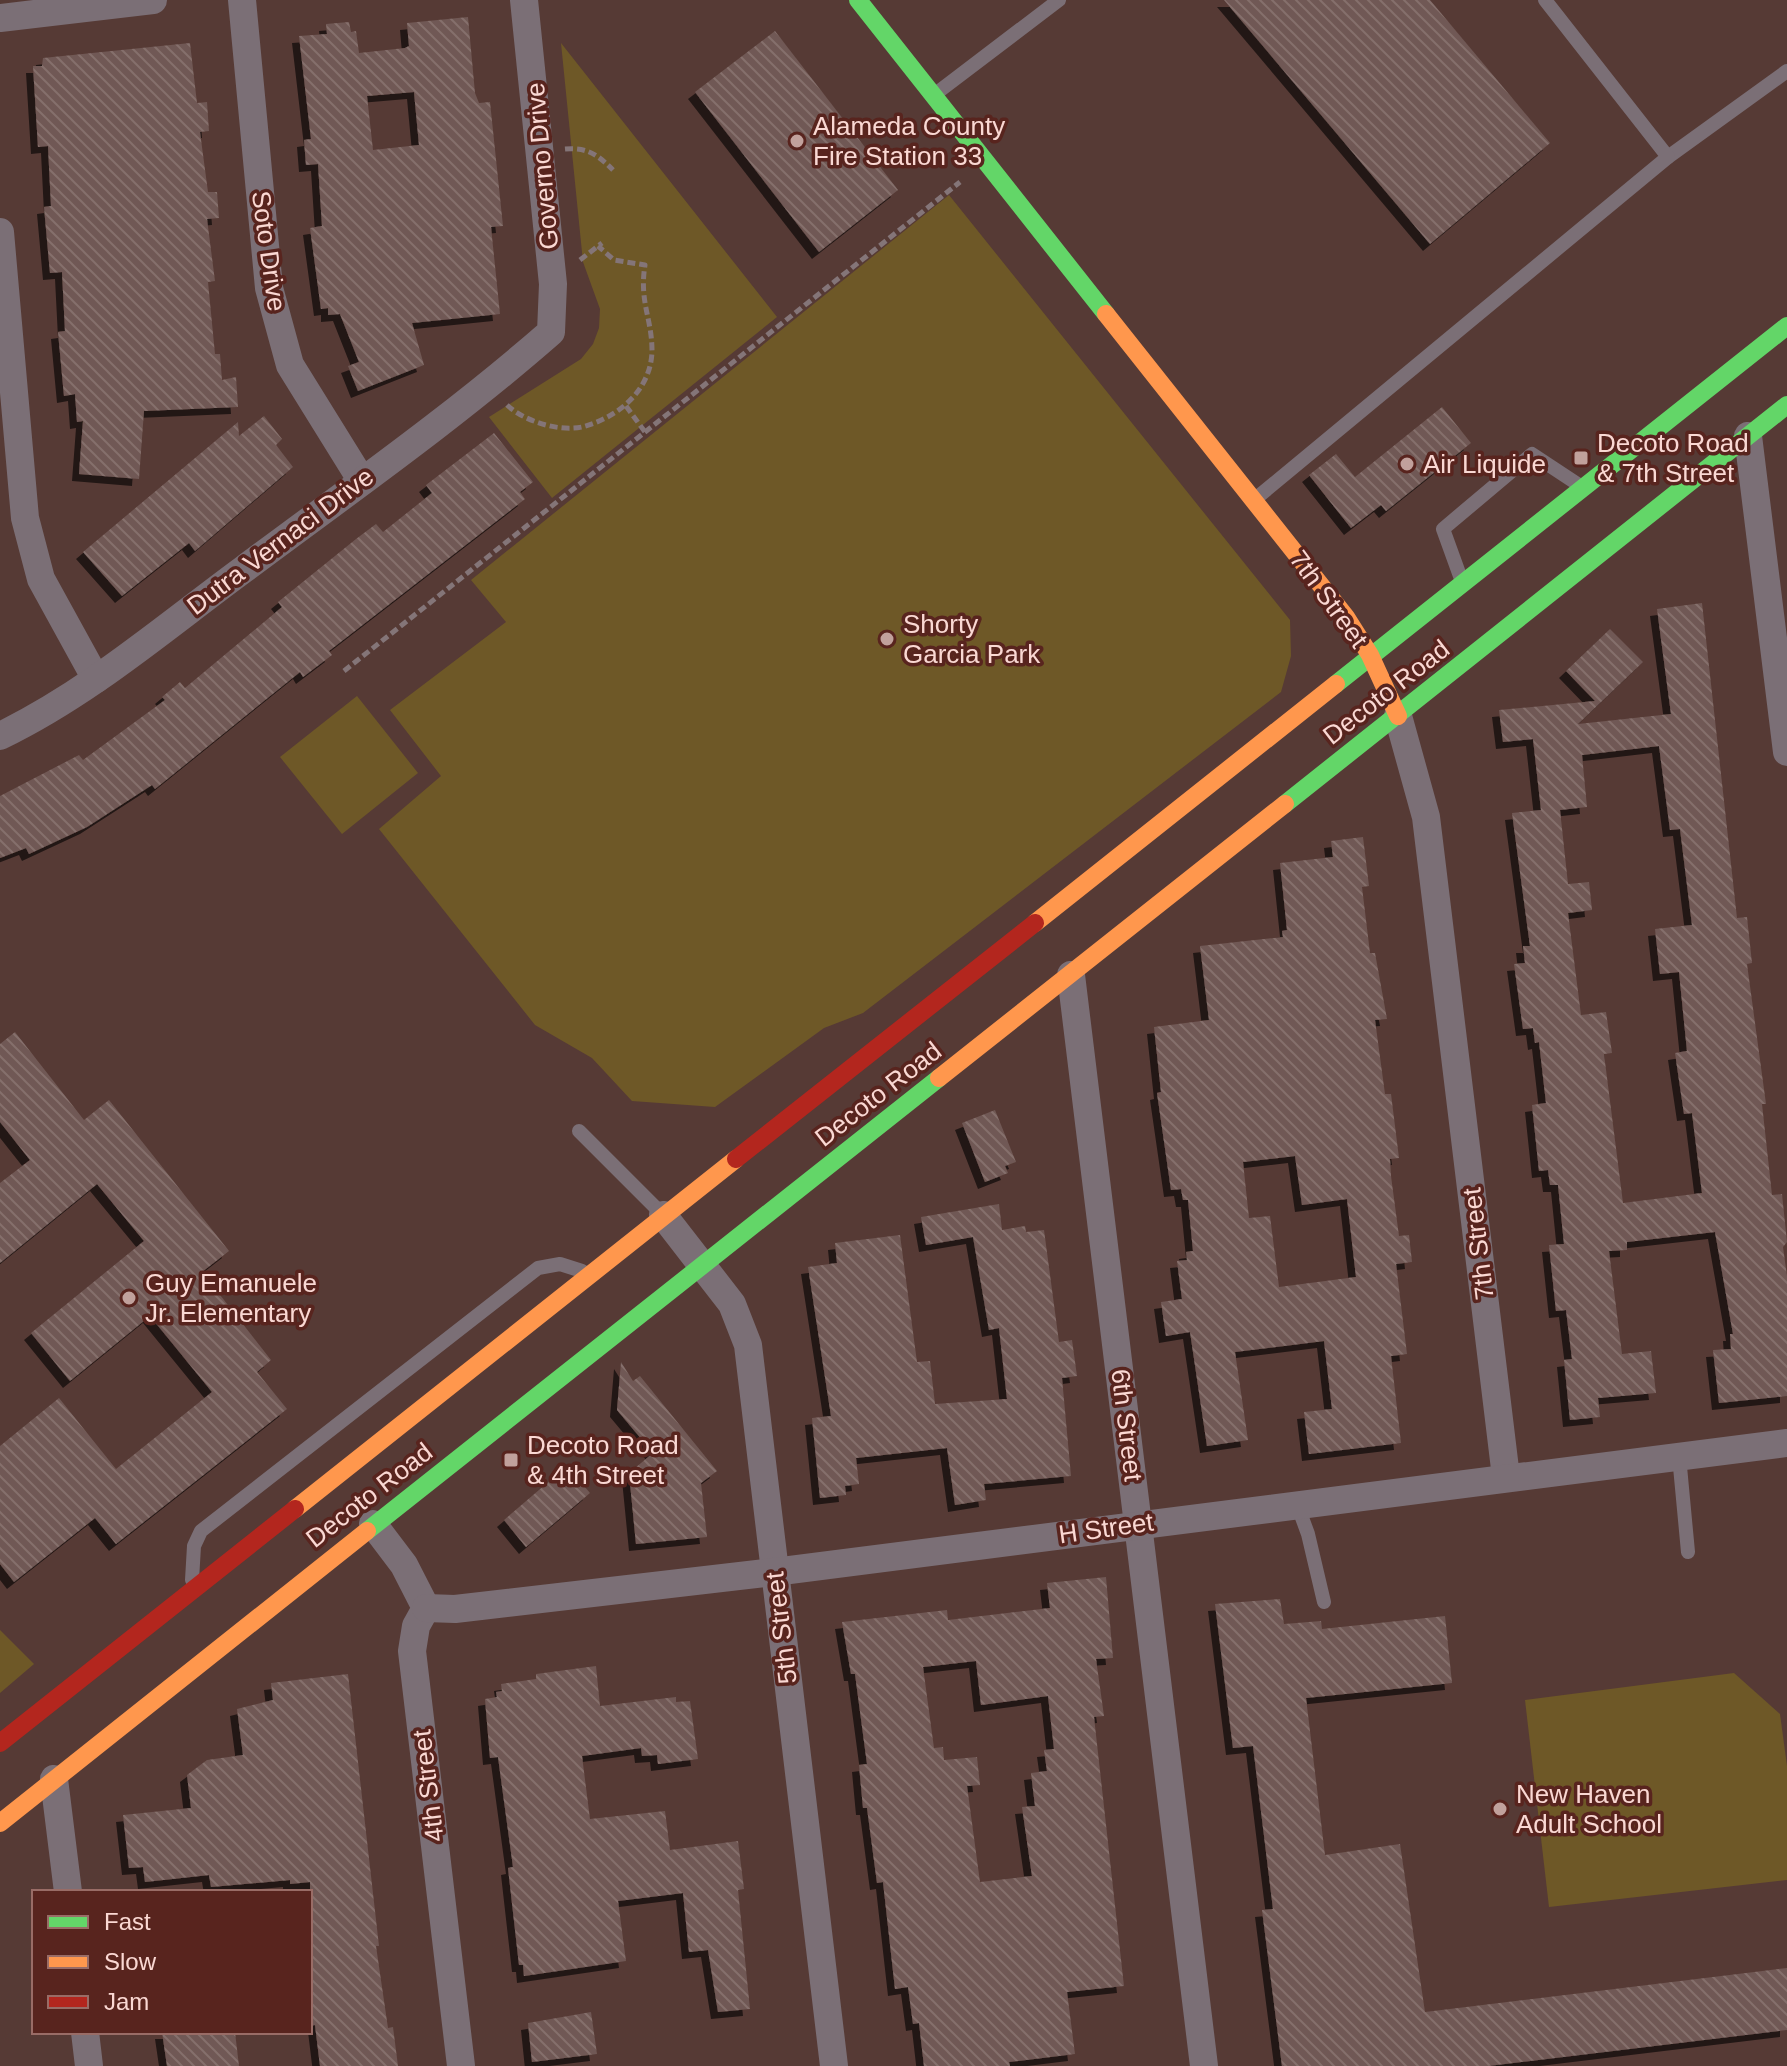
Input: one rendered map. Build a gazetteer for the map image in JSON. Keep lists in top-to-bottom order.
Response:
{
  "streets": {
    "main road": ["7th Street", "Decoto Road"],
    "street": [
      "Governo Drive",
      "Soto Drive",
      "Dutra Vernaci Drive",
      "6th Street",
      "H Street",
      "5th Street",
      "4th Street"
    ]
  },
  "crossings": [
    ["Governo Drive", "Dutra Vernaci Drive"],
    ["Soto Drive", "Dutra Vernaci Drive"],
    ["7th Street", "Decoto Road"],
    ["7th Street", "H Street"],
    ["Decoto Road", "6th Street"],
    ["Decoto Road", "5th Street"],
    ["6th Street", "H Street"],
    ["H Street", "5th Street"],
    ["H Street", "4th Street"]
  ],
  "places": {
    "other": [
      "Alameda County Fire Station 33",
      "Air Liquide",
      "Shorty Garcia Park",
      "Guy Emanuele Jr. Elementary",
      "New Haven Adult School"
    ],
    "transit": ["Decoto Road & 7th Street", "Decoto Road & 4th Street"]
  },
  "legend": ["Fast", "Slow", "Jam"]
}
